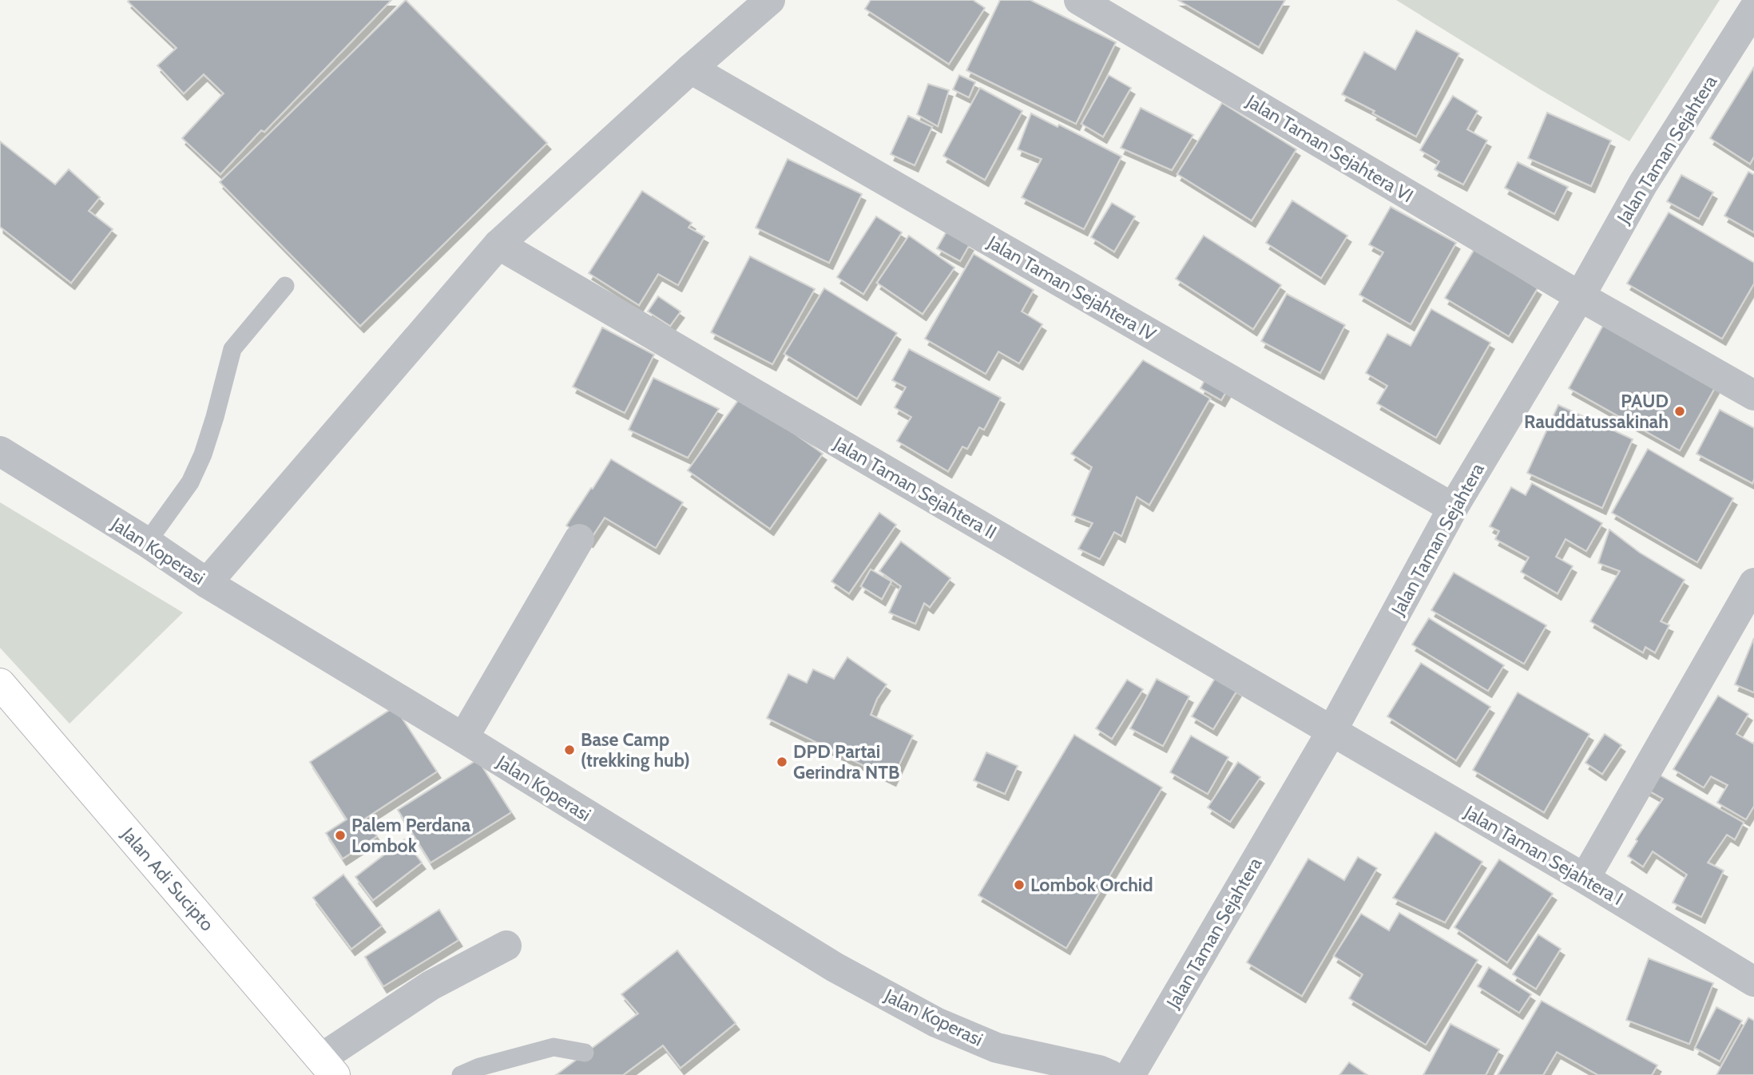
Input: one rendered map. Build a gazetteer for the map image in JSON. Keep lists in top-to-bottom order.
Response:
{
  "streets": {
    "highway": ["Jalan Adi Sucipto"],
    "street": [
      "Jalan Taman Sejahtera VI",
      "Jalan Taman Sejahtera",
      "Jalan Taman Sejahtera IV",
      "Jalan Taman Sejahtera II",
      "Jalan Koperasi",
      "Jalan Taman Sejahtera I"
    ]
  },
  "crossings": [
    ["Jalan Taman Sejahtera VI", "Jalan Taman Sejahtera"],
    ["Jalan Taman Sejahtera", "Jalan Taman Sejahtera IV"],
    ["Jalan Taman Sejahtera", "Jalan Taman Sejahtera II"],
    ["Jalan Taman Sejahtera", "Jalan Taman Sejahtera I"],
    ["Jalan Taman Sejahtera II", "Jalan Taman Sejahtera I"]
  ],
  "places": [
    "PAUD Rauddatussakinah",
    "Base Camp (trekking hub)",
    "DPD Partai Gerindra NTB",
    "Palem Perdana Lombok",
    "Lombok Orchid"
  ]
}
